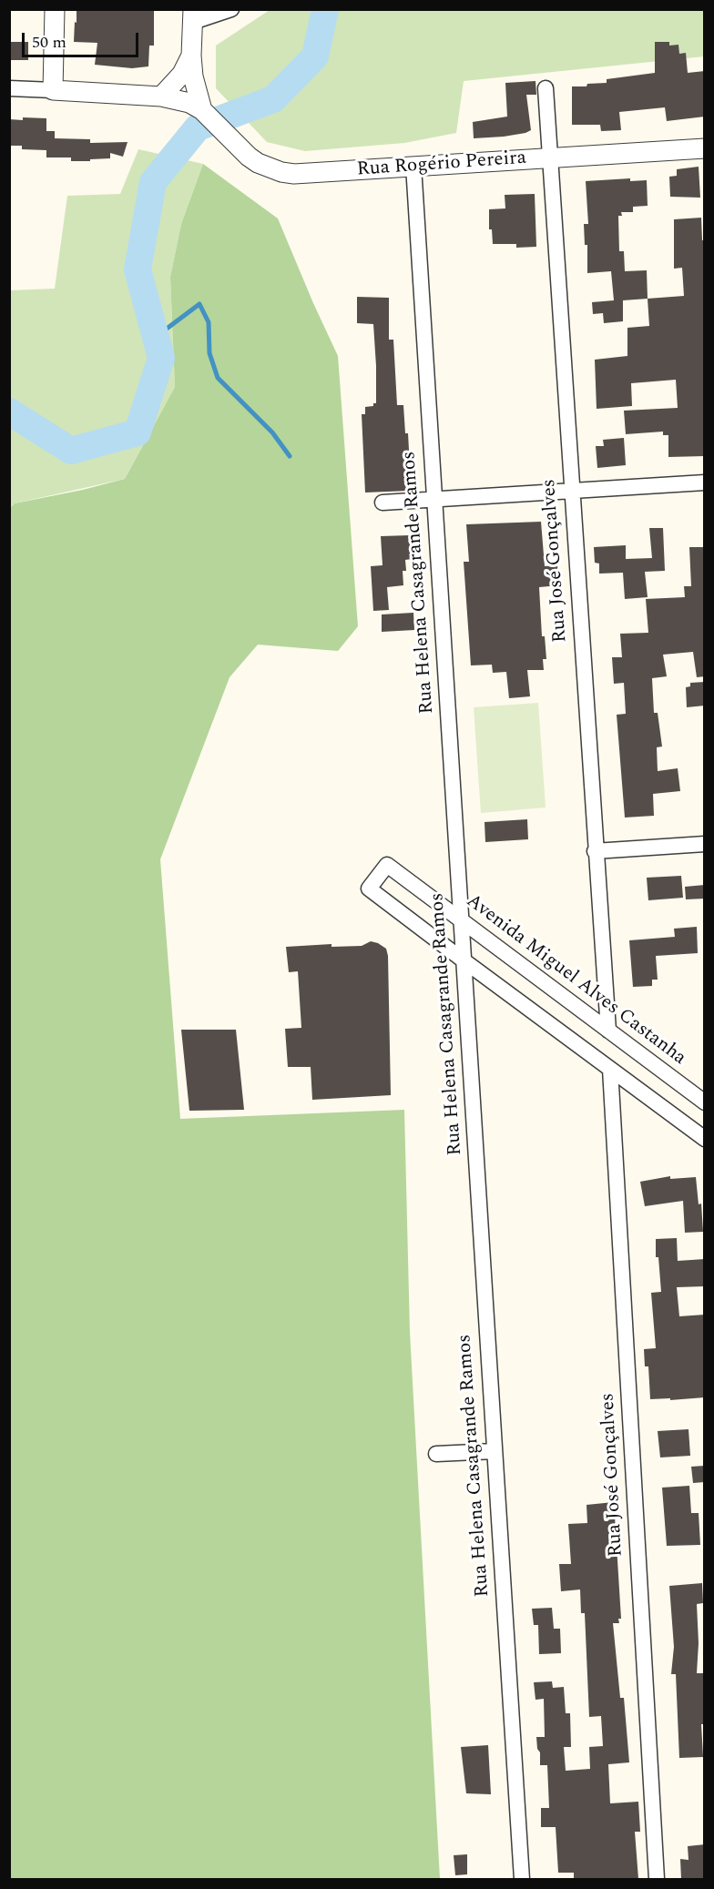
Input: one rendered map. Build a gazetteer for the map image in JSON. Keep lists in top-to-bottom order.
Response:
{
  "streets": {
    "street": [
      "Rua Rogério Pereira",
      "Rua José Gonçalves",
      "Rua Helena Casagrande Ramos",
      "Avenida Miguel Alves Castanha"
    ]
  },
  "crossings": [
    ["Rua Rogério Pereira", "Rua José Gonçalves"],
    ["Rua Rogério Pereira", "Rua Helena Casagrande Ramos"],
    ["Rua José Gonçalves", "Avenida Miguel Alves Castanha"],
    ["Rua Helena Casagrande Ramos", "Avenida Miguel Alves Castanha"]
  ],
  "scale_bar": "50 m"
}
